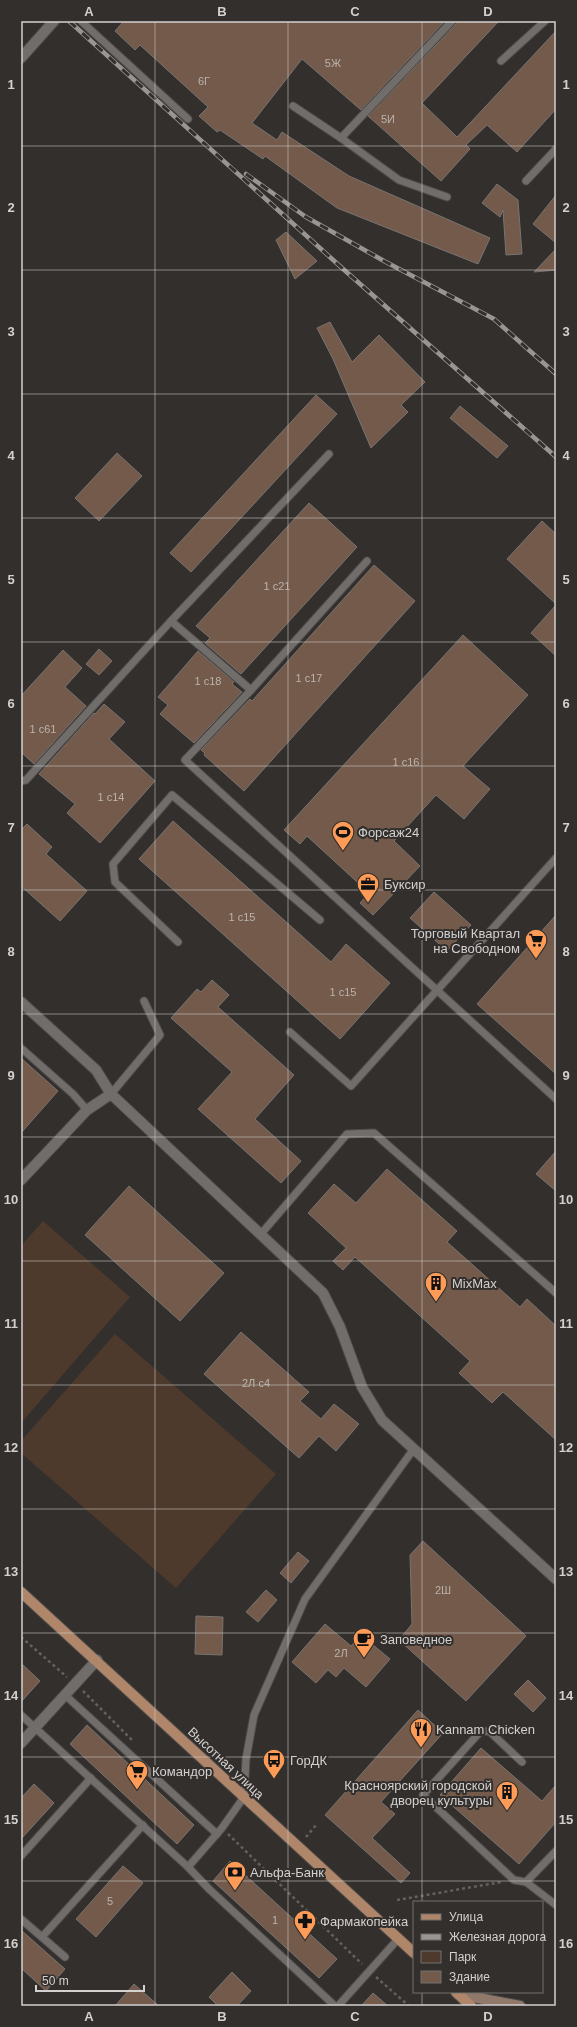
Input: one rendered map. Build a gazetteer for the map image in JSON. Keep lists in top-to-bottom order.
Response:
{
  "streets": {
    "main road": ["Высотная улица"]
  },
  "places": {
    "sports": ["Форсаж24"],
    "office": ["Буксир"],
    "supermarket": ["Торговый Квартал на Свободном", "Командор"],
    "building": ["MixMax", "Красноярский городской дворец культуры"],
    "cafe": ["Заповедное"],
    "restaurant": ["Kannam Chicken"],
    "bus stop": ["ГорДК"],
    "bank": ["Альфа-Банк"],
    "pharmacy": ["Фармакопейка"]
  },
  "house_numbers": [
    "5Ж",
    "6Г",
    "5И",
    "1 с21",
    "1 с17",
    "1 с18",
    "1 с61",
    "1 с16",
    "1 с14",
    "1 с15",
    "1 с15",
    "2Л с4",
    "2Ш",
    "2Л",
    "5",
    "1"
  ],
  "legend": [
    "Улица",
    "Железная дорога",
    "Парк",
    "Здание"
  ],
  "scale_bar": "50 m",
  "grid": {
    "columns": [
      "A",
      "B",
      "C",
      "D"
    ],
    "rows": [
      "1",
      "2",
      "3",
      "4",
      "5",
      "6",
      "7",
      "8",
      "9",
      "10",
      "11",
      "12",
      "13",
      "14",
      "15",
      "16"
    ]
  }
}
